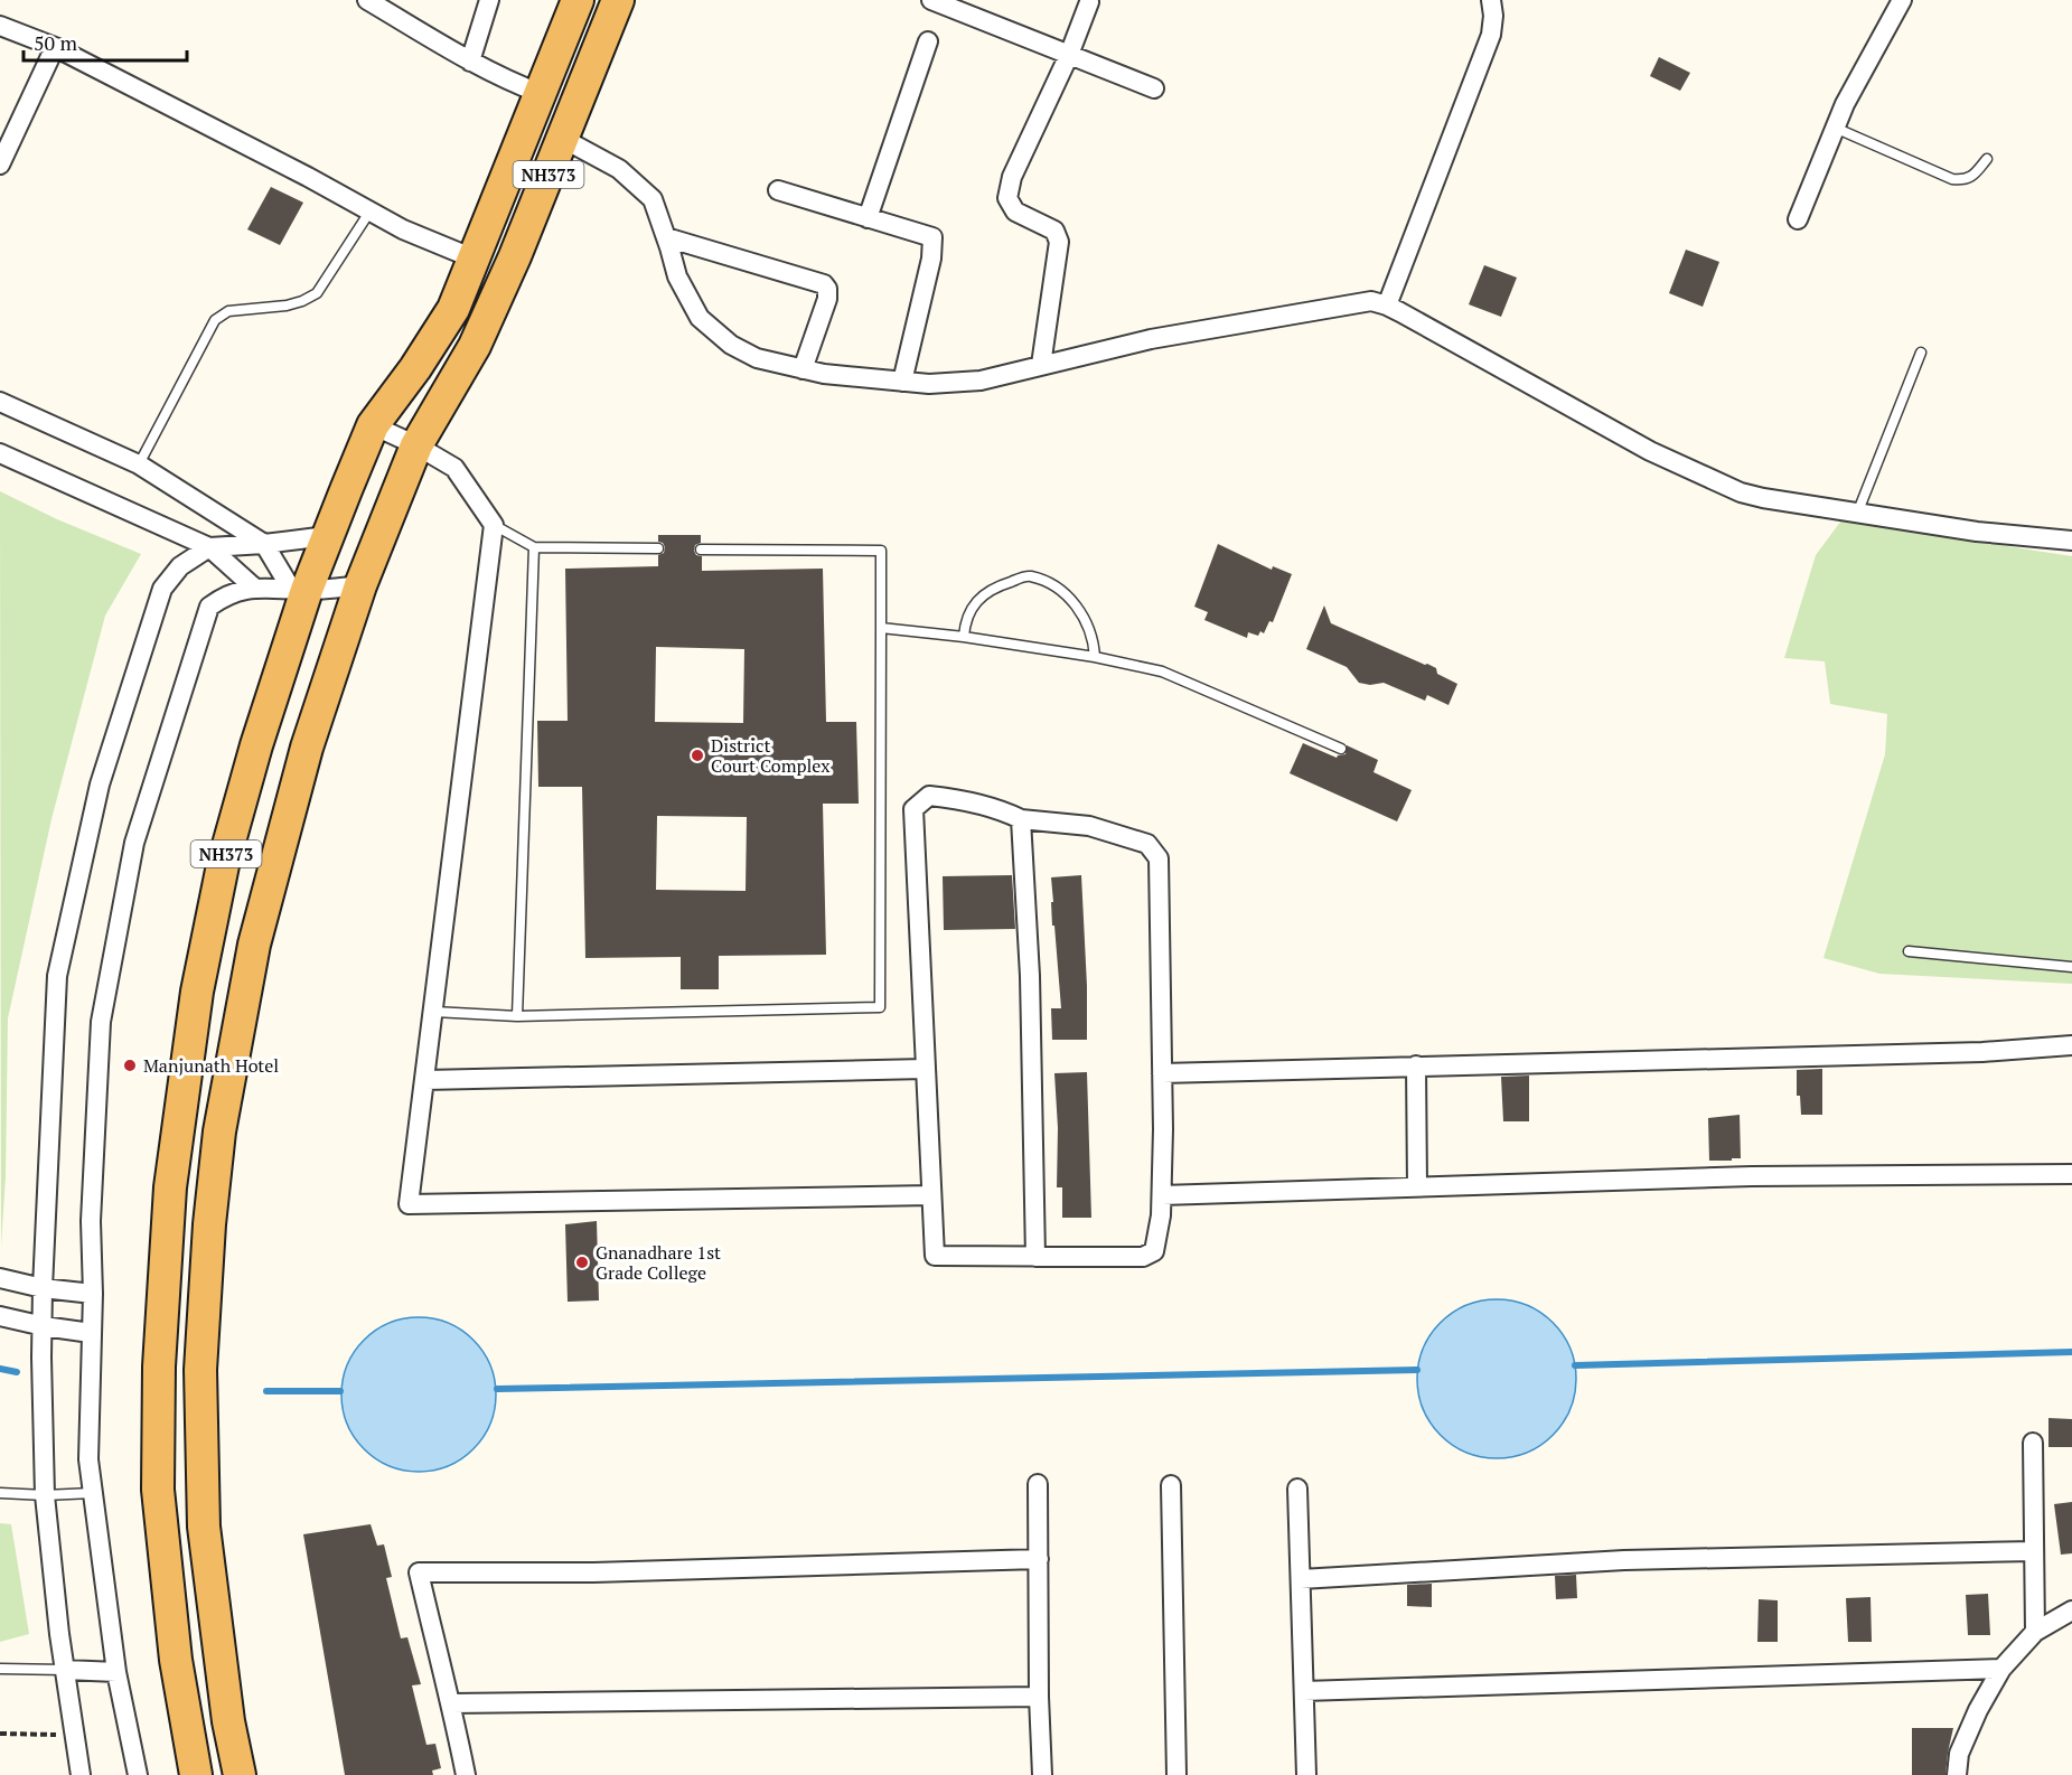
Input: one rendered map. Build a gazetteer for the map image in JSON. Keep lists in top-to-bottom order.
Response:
{
  "streets": {
    "highway": ["NH373"]
  },
  "places": ["District Court Complex", "Manjunath Hotel", "Gnanadhare 1st Grade College"],
  "scale_bar": "50 m"
}
